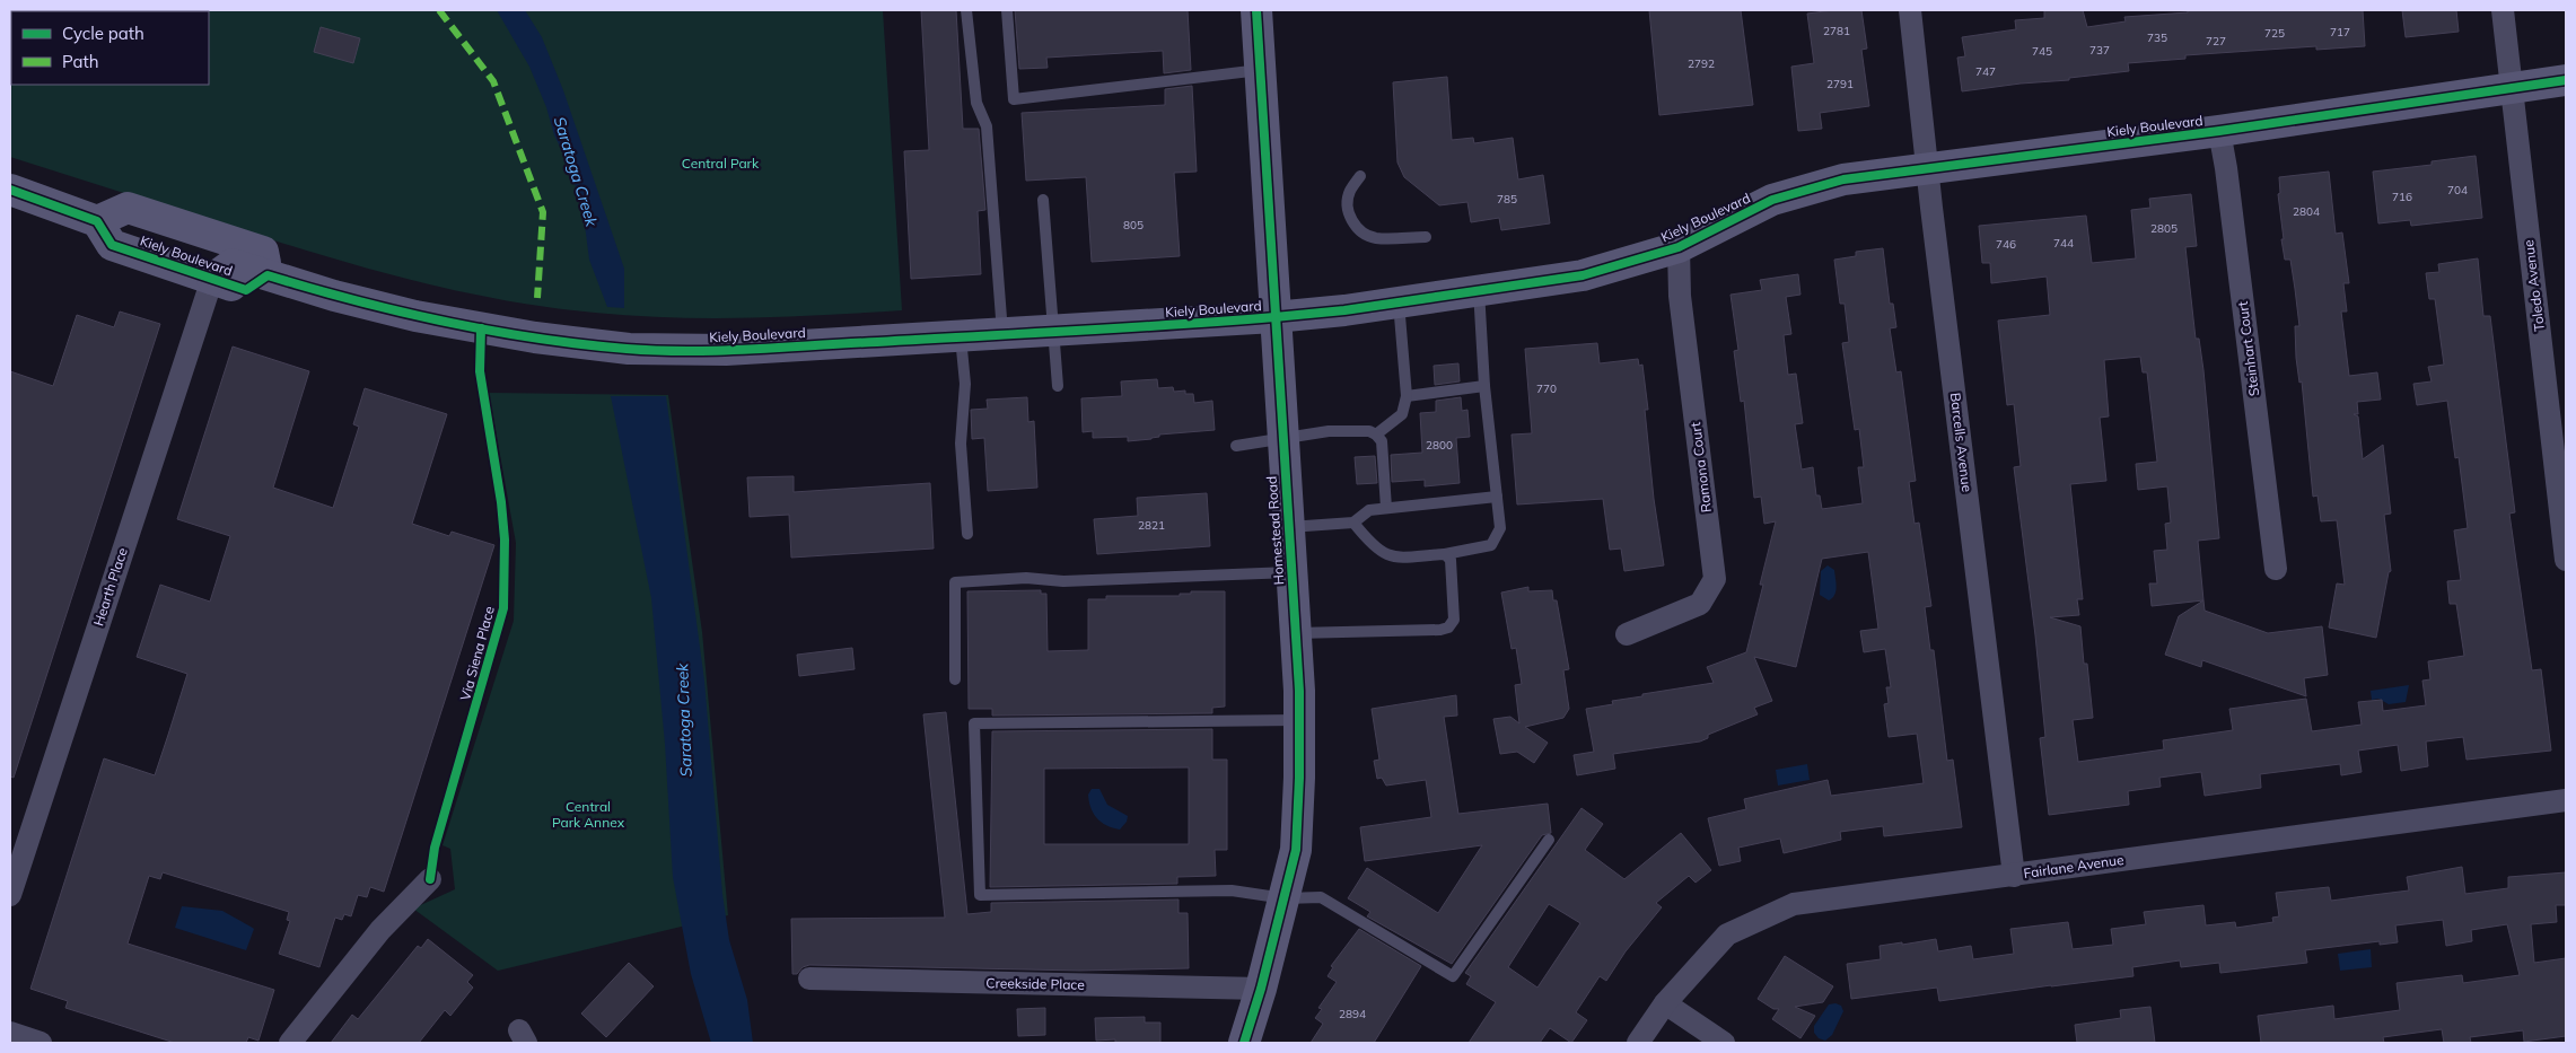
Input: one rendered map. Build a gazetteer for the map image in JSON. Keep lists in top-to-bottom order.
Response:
{
  "streets": {
    "main road": ["Kiely Boulevard", "Homestead Road"],
    "street": [
      "Toledo Avenue",
      "Steinhart Court",
      "Barcells Avenue",
      "Ramona Court",
      "Hearth Place",
      "Fairlane Avenue",
      "Creekside Place"
    ],
    "cycle path": ["Via Siena Place"]
  },
  "crossings": [
    ["Kiely Boulevard", "Toledo Avenue"],
    ["Kiely Boulevard", "Steinhart Court"],
    ["Kiely Boulevard", "Barcells Avenue"],
    ["Kiely Boulevard", "Ramona Court"],
    ["Kiely Boulevard", "Homestead Road"],
    ["Kiely Boulevard", "Hearth Place"],
    ["Barcells Avenue", "Fairlane Avenue"],
    ["Homestead Road", "Creekside Place"]
  ],
  "water": ["Saratoga Creek"],
  "parks": ["Central Park", "Central Park Annex"],
  "house_numbers": [
    "2781",
    "717",
    "725",
    "735",
    "727",
    "737",
    "745",
    "2792",
    "747",
    "2791",
    "704",
    "716",
    "785",
    "2804",
    "805",
    "2805",
    "744",
    "746",
    "770",
    "2800",
    "2821",
    "2894"
  ],
  "legend": ["Cycle path", "Path"]
}
